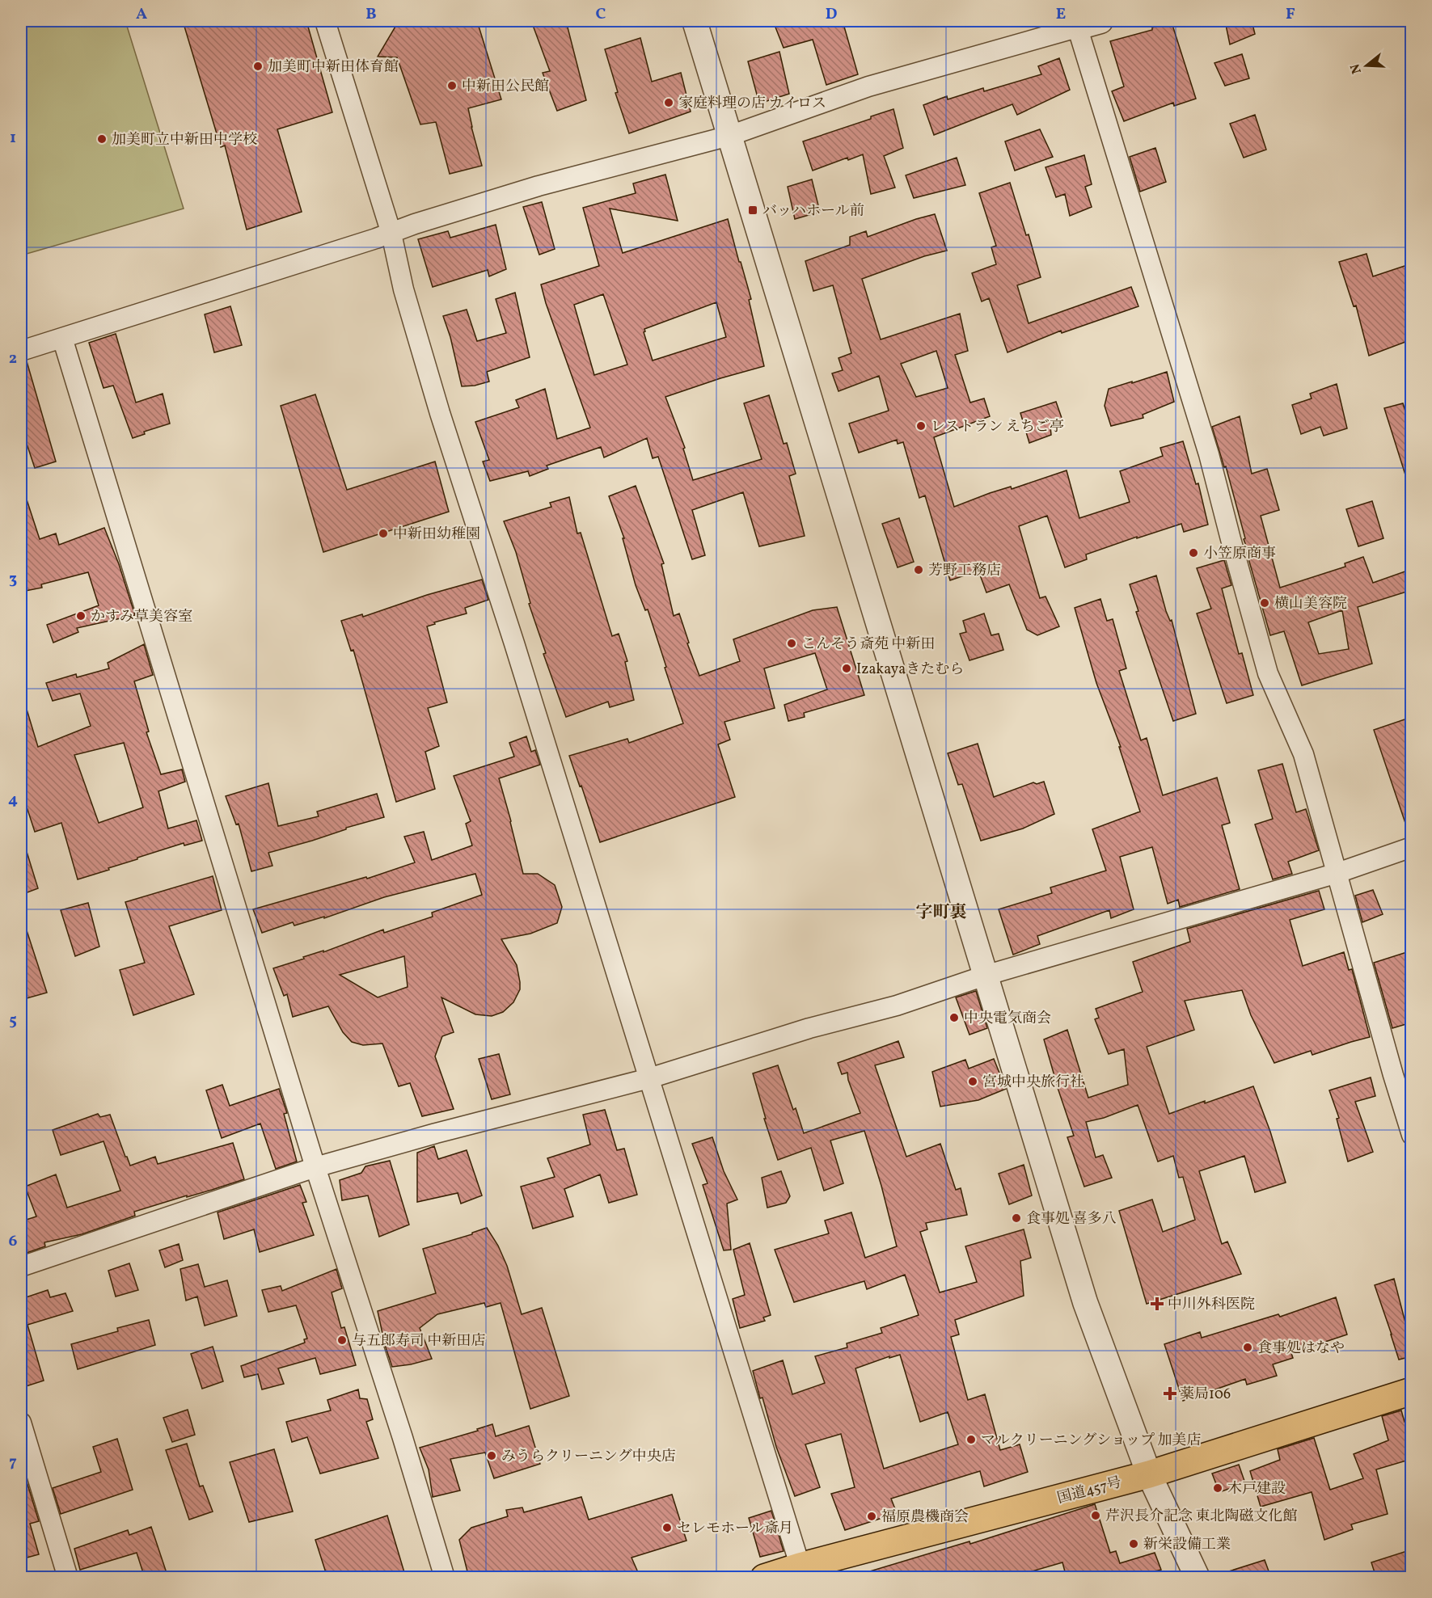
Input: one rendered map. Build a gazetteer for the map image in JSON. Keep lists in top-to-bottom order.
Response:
{
  "streets": {
    "highway": ["国道457号"]
  },
  "districts": ["字町裏"],
  "places": {
    "other": [
      "加美町中新田体育館",
      "中新田公民館",
      "家庭料理の店 カイロス",
      "加美町立中新田中学校",
      "レストラン えちご亭",
      "中新田幼稚園",
      "小笠原商事",
      "芳野工務店",
      "横山美容院",
      "かすみ草美容室",
      "こんそう斎苑 中新田",
      "Izakayaきたむら",
      "中央電気商会",
      "宮城中央旅行社",
      "食事処 喜多八",
      "与五郎寿司 中新田店",
      "食事処はなや",
      "マルクリーニングショップ 加美店",
      "みうらクリーニング中央店",
      "木戸建設",
      "芹沢長介記念 東北陶磁文化館",
      "福原農機商会",
      "セレモホール斎月",
      "新栄設備工業"
    ],
    "transit": ["バッハホール前"],
    "health": ["中川外科医院", "薬局106"]
  },
  "north": "left",
  "grid": {
    "columns": [
      "A",
      "B",
      "C",
      "D",
      "E",
      "F"
    ],
    "rows": [
      "1",
      "2",
      "3",
      "4",
      "5",
      "6",
      "7"
    ]
  }
}
